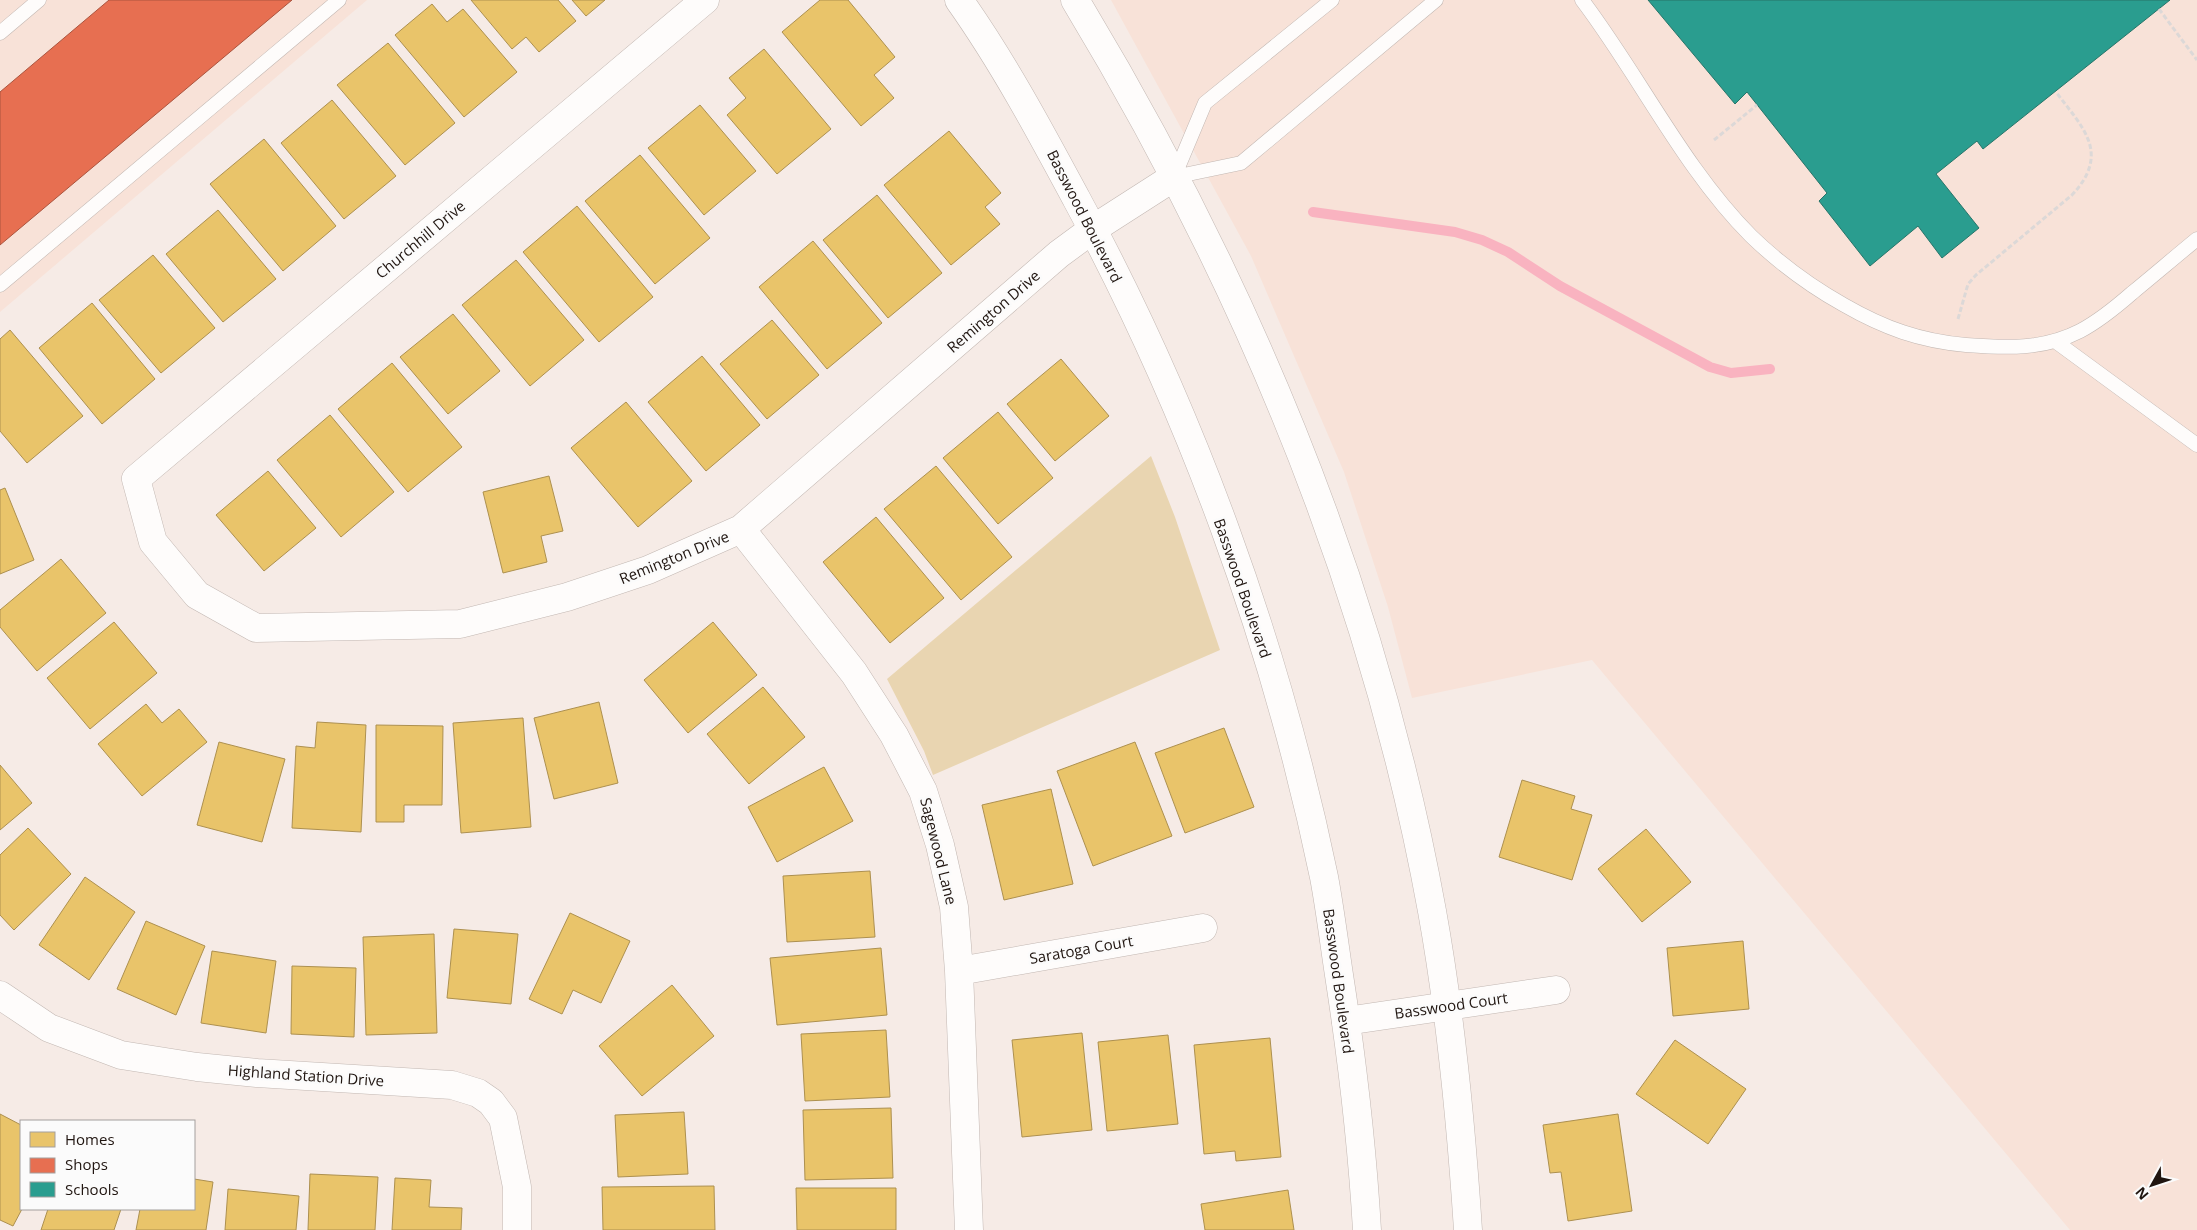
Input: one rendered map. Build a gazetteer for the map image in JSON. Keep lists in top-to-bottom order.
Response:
{
  "streets": {
    "street": [
      "Basswood Boulevard",
      "Churchhill Drive",
      "Remington Drive",
      "Sagewood Lane",
      "Saratoga Court",
      "Basswood Court",
      "Highland Station Drive"
    ]
  },
  "crossings": [
    ["Basswood Boulevard", "Remington Drive"],
    ["Basswood Boulevard", "Basswood Court"],
    ["Churchhill Drive", "Remington Drive"],
    ["Remington Drive", "Sagewood Lane"],
    ["Sagewood Lane", "Saratoga Court"]
  ],
  "legend": ["Homes", "Shops", "Schools"],
  "north": "bottom left"
}
